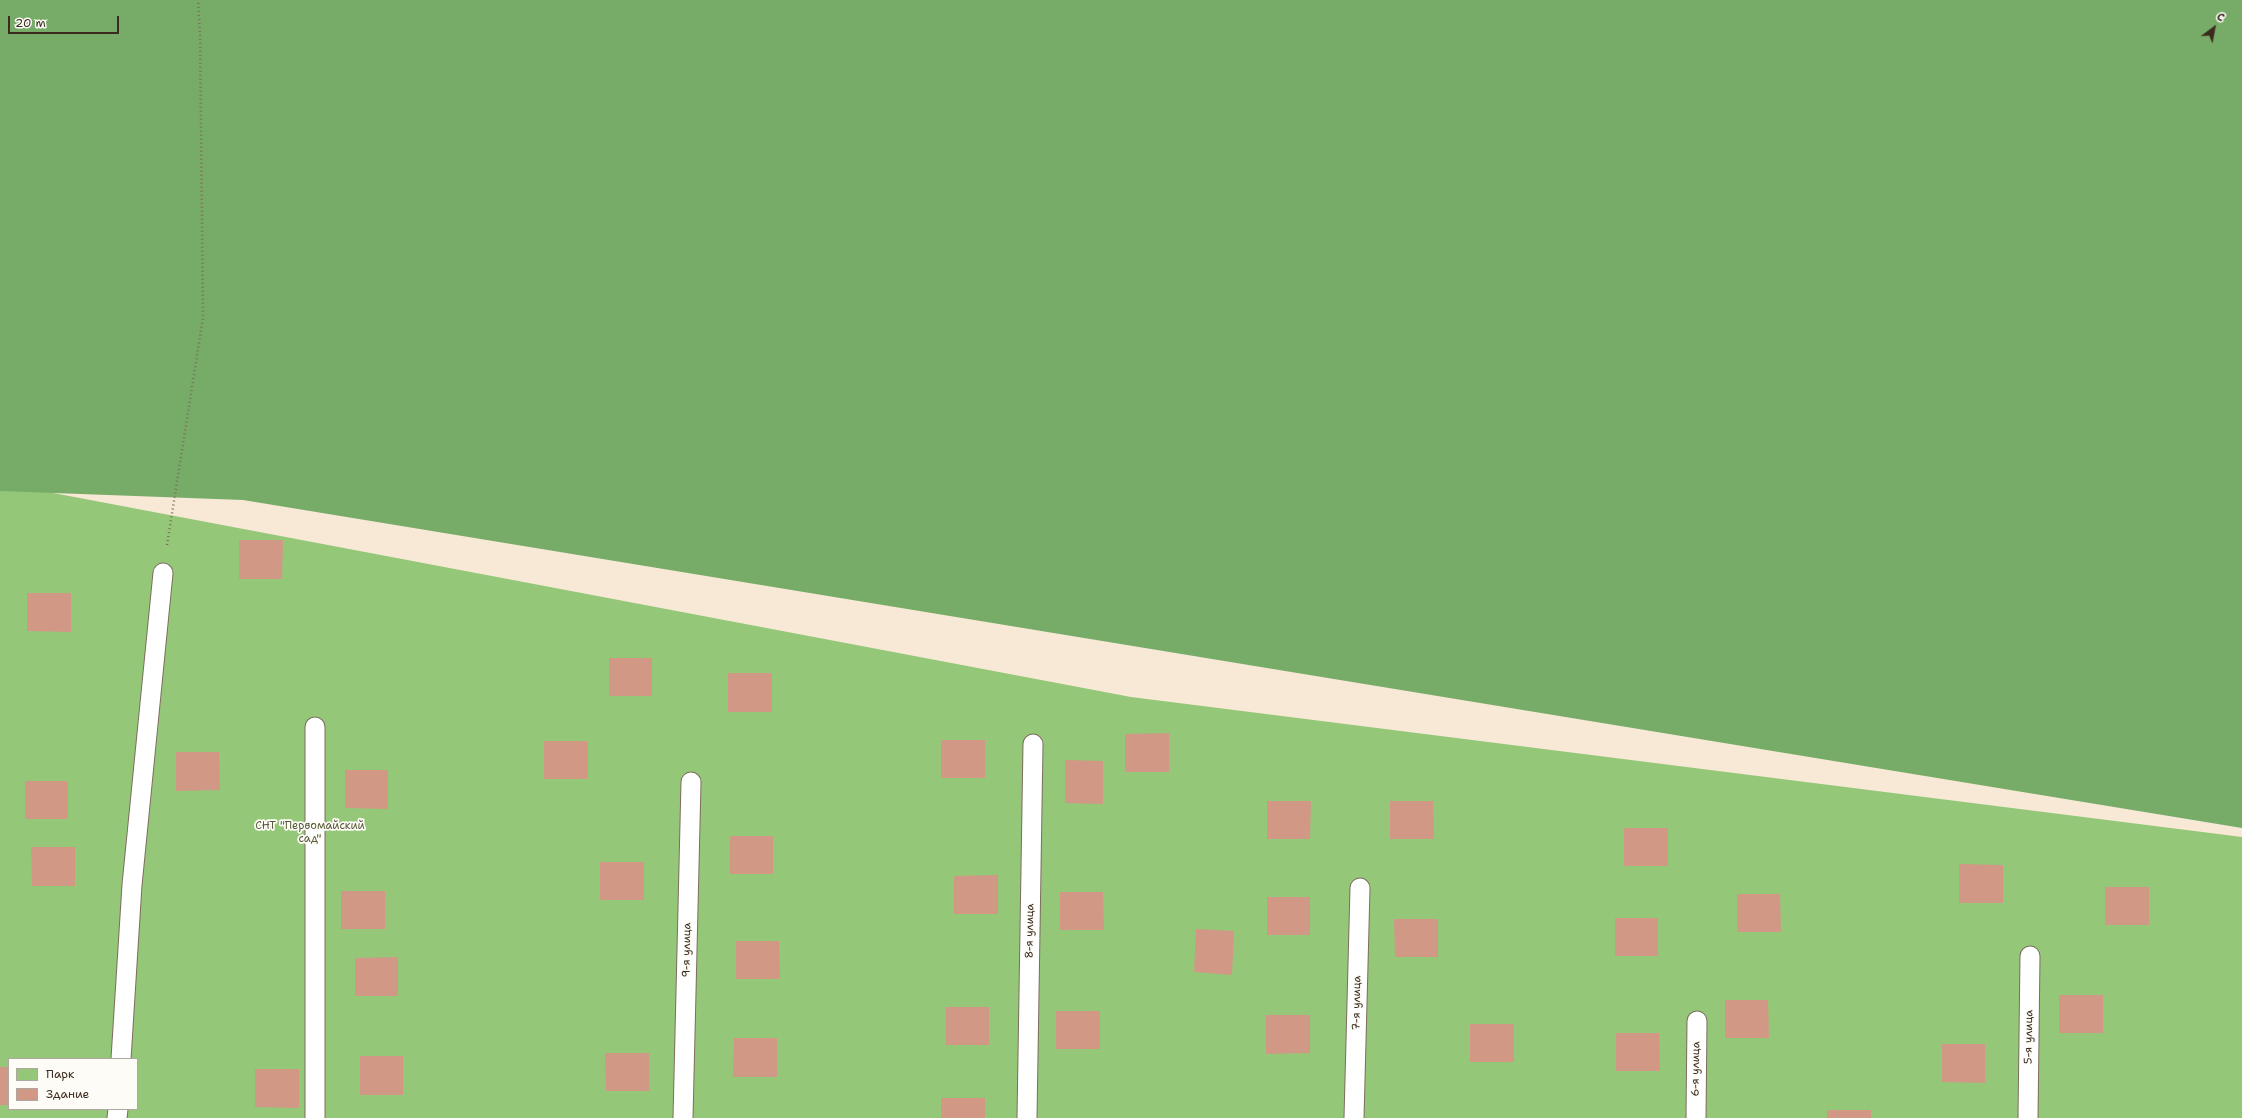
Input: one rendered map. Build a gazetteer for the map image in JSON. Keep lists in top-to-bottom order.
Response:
{
  "streets": {
    "lane": [
      "8-я улица",
      "9-я улица",
      "7-я улица",
      "5-я улица",
      "6-я улица"
    ]
  },
  "parks": ["СНТ \"Первомайский сад\""],
  "legend": ["Парк", "Здание"],
  "scale_bar": "20 m",
  "north": "top right"
}
